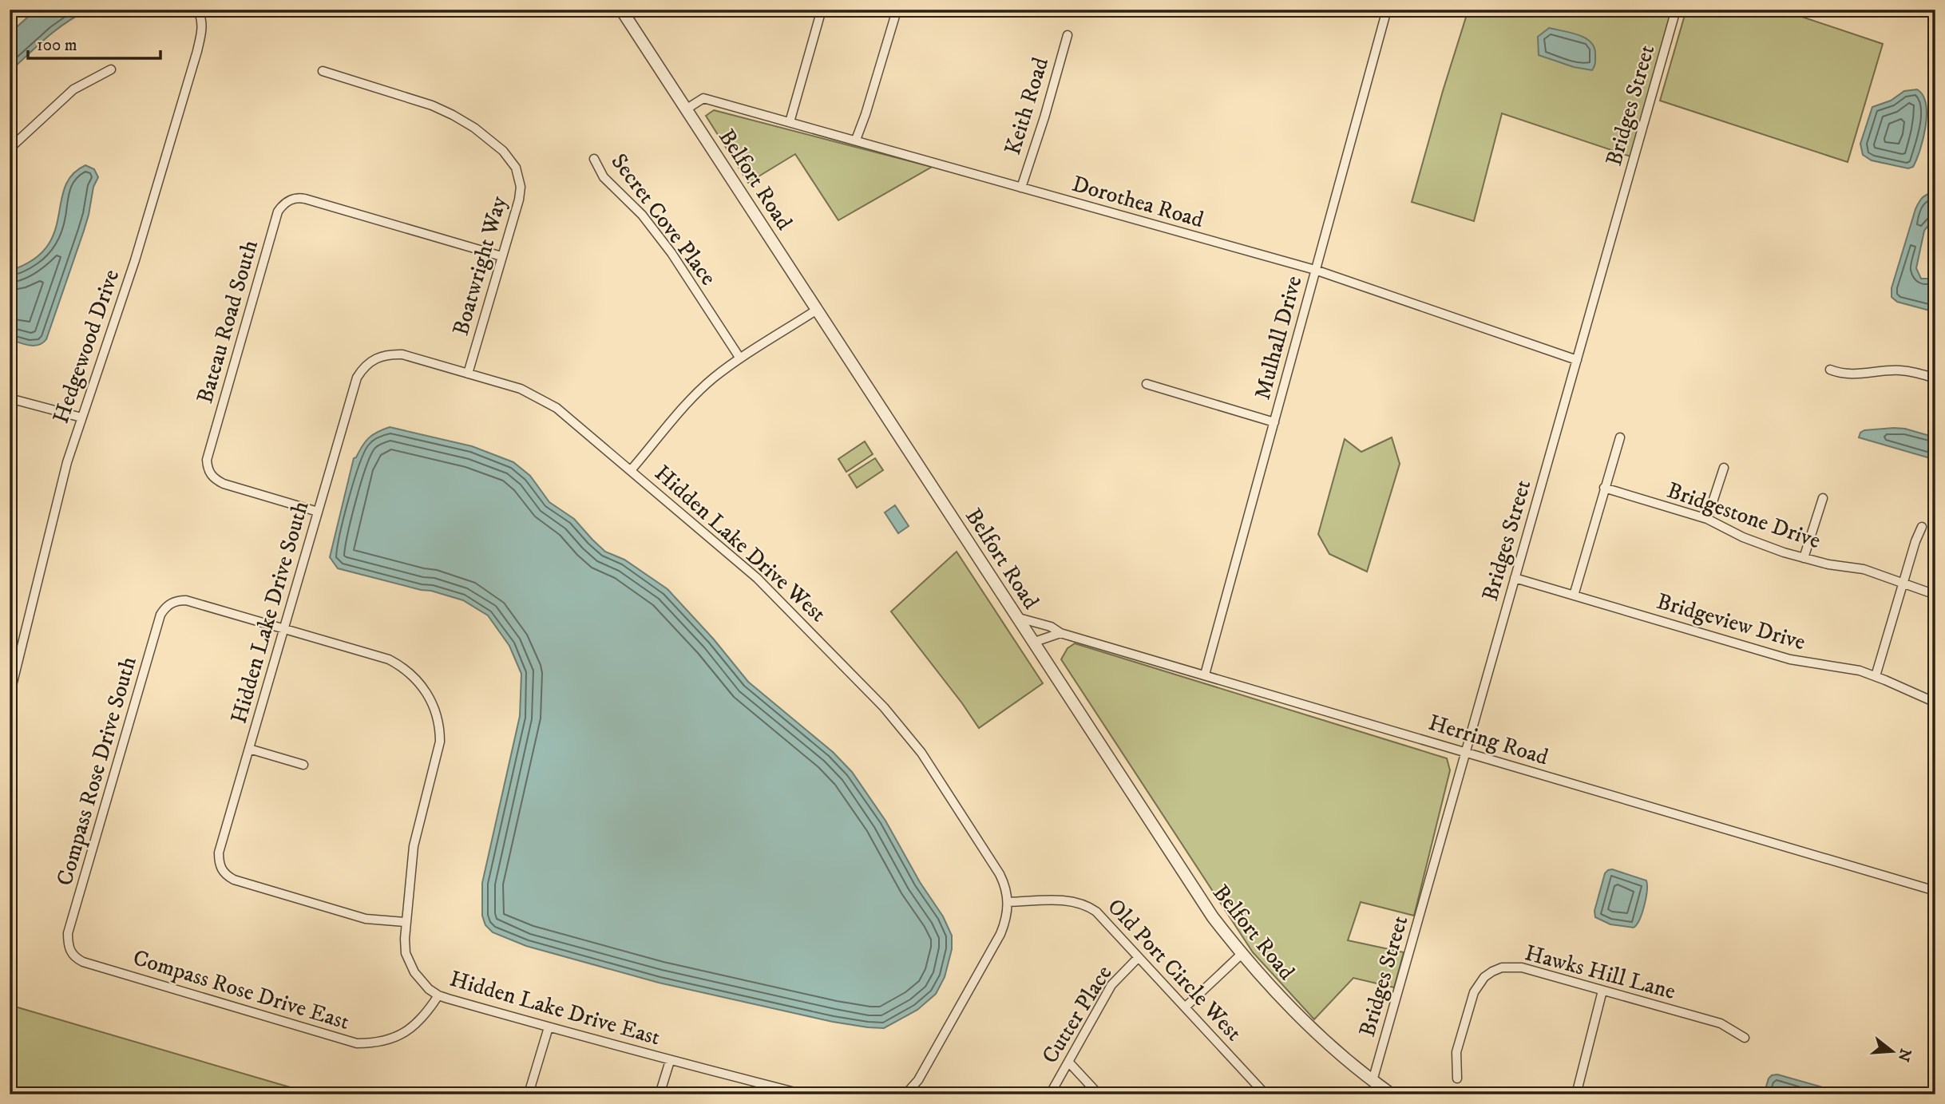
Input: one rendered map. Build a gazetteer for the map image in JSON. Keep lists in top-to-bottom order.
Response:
{
  "streets": {
    "street": [
      "Bridges Street",
      "Keith Road",
      "Belfort Road",
      "Dorothea Road",
      "Secret Cove Place",
      "Boatwright Way",
      "Bateau Road South",
      "Mulhall Drive",
      "Hedgewood Drive",
      "Bridgestone Drive",
      "Hidden Lake Drive West",
      "Hidden Lake Drive South",
      "Bridgeview Drive",
      "Herring Road",
      "Compass Rose Drive South",
      "Old Port Circle West",
      "Hawks Hill Lane",
      "Compass Rose Drive East",
      "Hidden Lake Drive East",
      "Cutter Place"
    ]
  },
  "crossings": [
    ["Bridges Street", "Belfort Road"],
    ["Bridges Street", "Dorothea Road"],
    ["Bridges Street", "Bridgeview Drive"],
    ["Bridges Street", "Herring Road"],
    ["Keith Road", "Dorothea Road"],
    ["Belfort Road", "Dorothea Road"],
    ["Belfort Road", "Herring Road"],
    ["Dorothea Road", "Mulhall Drive"],
    ["Boatwright Way", "Bateau Road South"],
    ["Boatwright Way", "Hidden Lake Drive West"],
    ["Bateau Road South", "Hidden Lake Drive South"],
    ["Mulhall Drive", "Herring Road"],
    ["Hidden Lake Drive West", "Hidden Lake Drive South"],
    ["Hidden Lake Drive West", "Old Port Circle West"],
    ["Hidden Lake Drive South", "Hidden Lake Drive East"],
    ["Compass Rose Drive South", "Compass Rose Drive East"],
    ["Compass Rose Drive South", "Hidden Lake Drive East"],
    ["Old Port Circle West", "Cutter Place"],
    ["Compass Rose Drive East", "Hidden Lake Drive East"]
  ],
  "scale_bar": "100 m",
  "north": "right"
}
